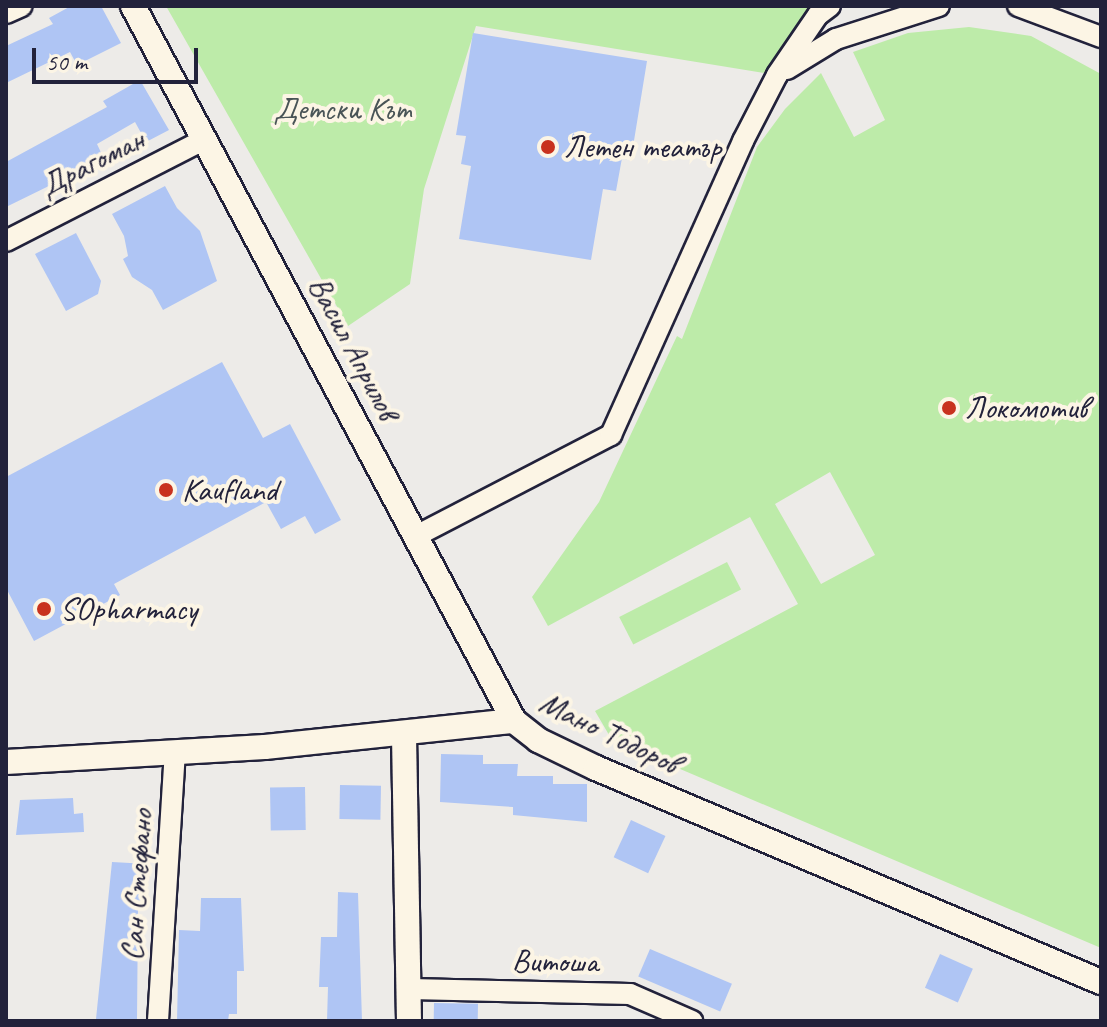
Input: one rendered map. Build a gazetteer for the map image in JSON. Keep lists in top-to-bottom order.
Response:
{
  "streets": {
    "street": [
      "Драгоман",
      "Васил Априлов",
      "Мано Тодоров",
      "Сан Стефано",
      "Витоша"
    ]
  },
  "crossings": [
    ["Драгоман", "Васил Априлов"],
    ["Васил Априлов", "Мано Тодоров"],
    ["Мано Тодоров", "Сан Стефано"]
  ],
  "parks": ["Детски Кът"],
  "places": [
    "Летен театър",
    "Локомотив",
    "Kaufland",
    "SOpharmacy"
  ],
  "scale_bar": "50 m"
}
